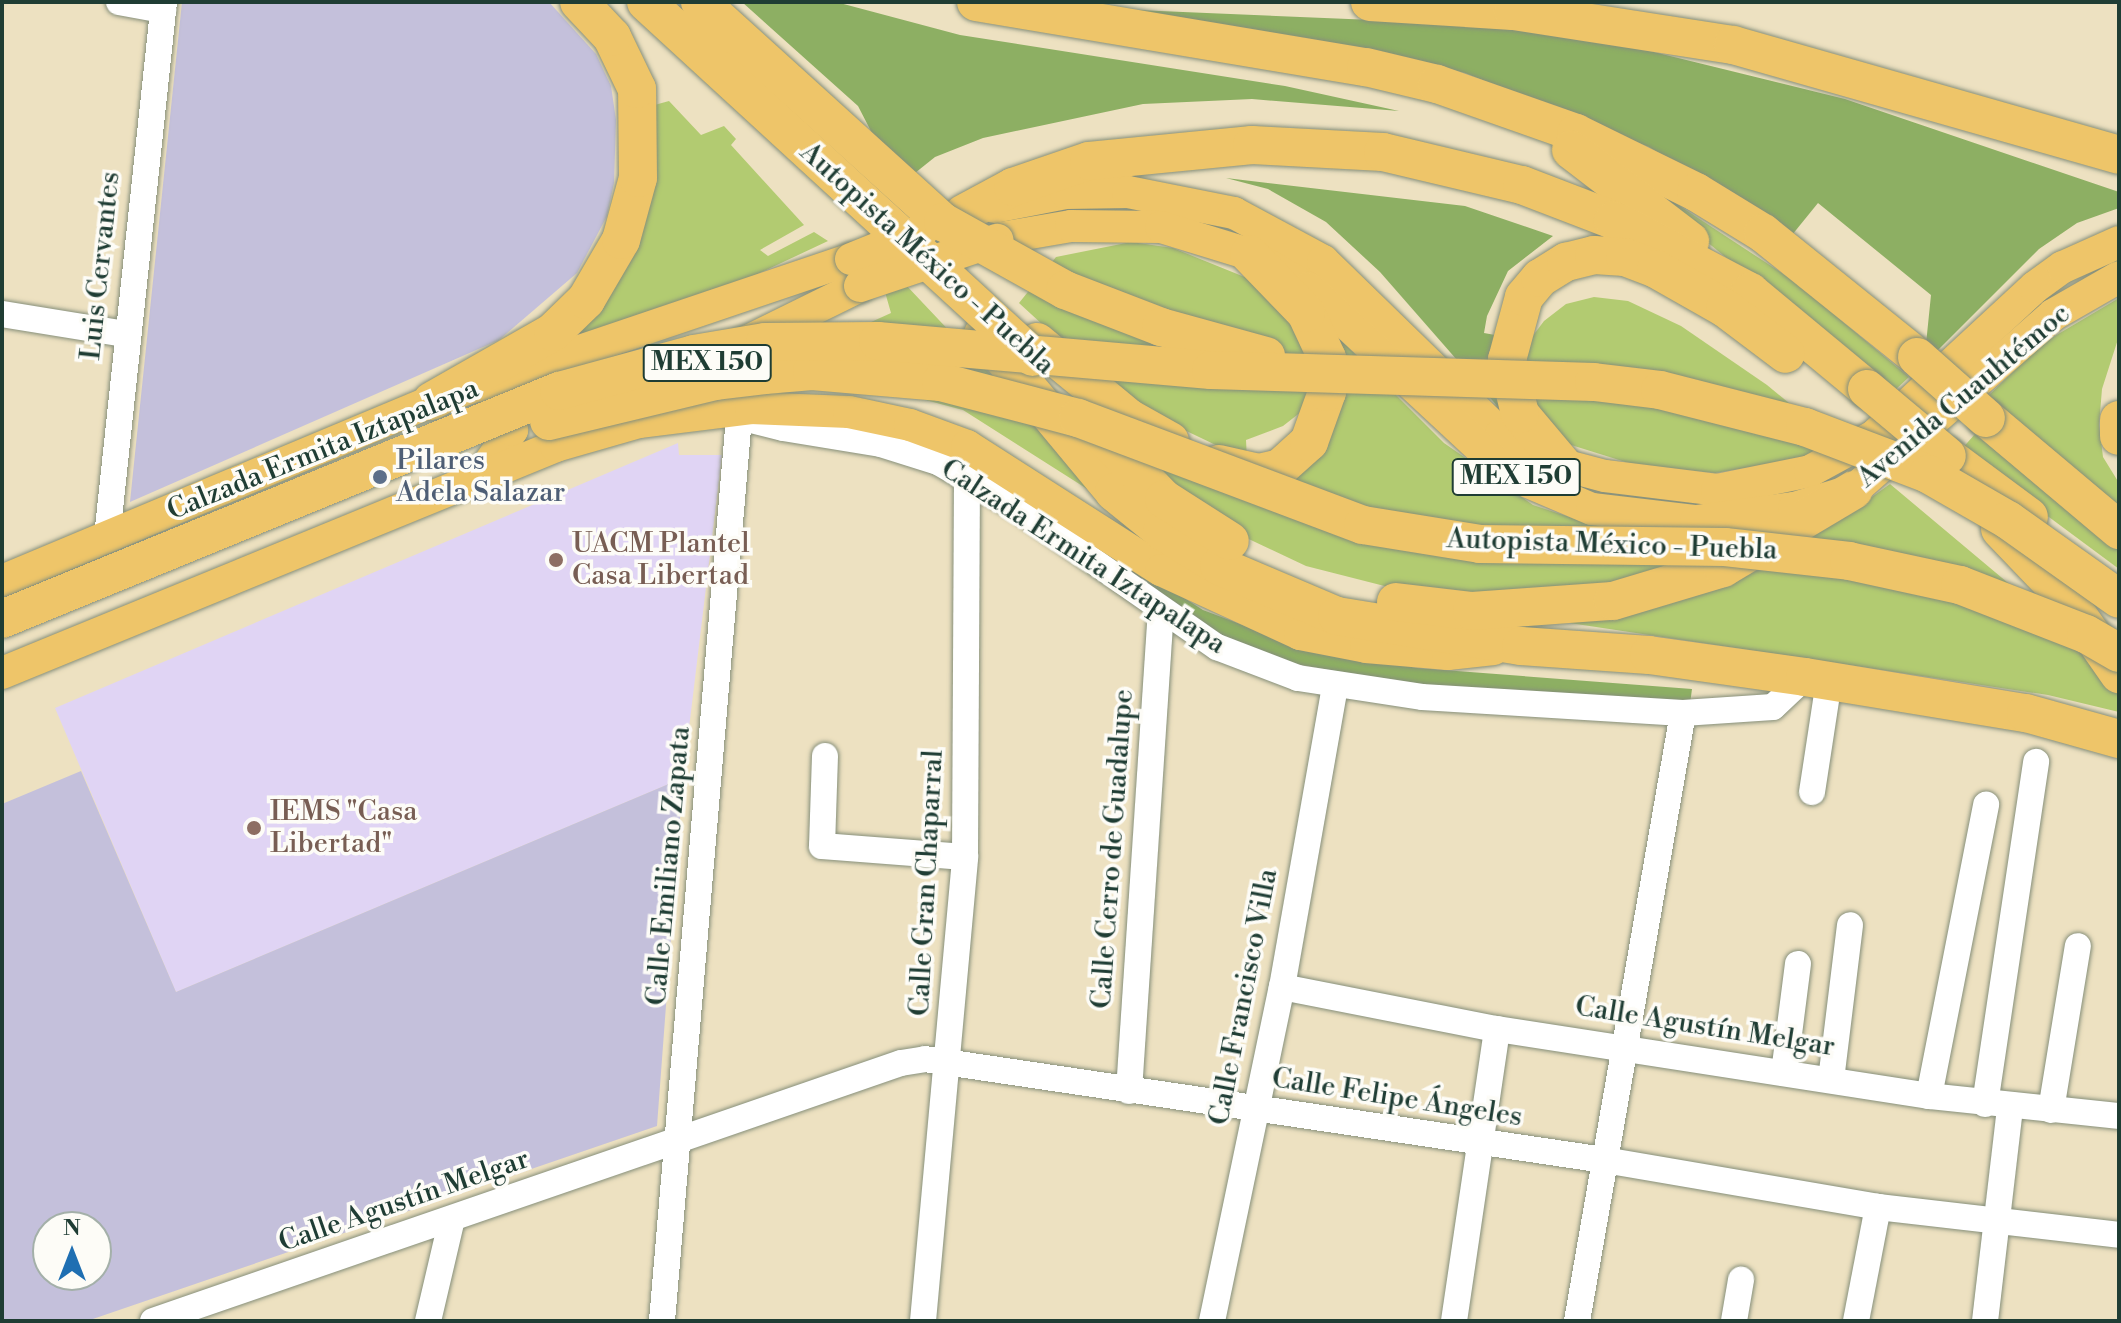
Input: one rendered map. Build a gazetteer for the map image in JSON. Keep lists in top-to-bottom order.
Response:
{
  "streets": {
    "highway": ["Autopista México - Puebla", "Calzada Ermita Iztapalapa"],
    "main road": ["MEX 150", "Avenida Cuauhtémoc"],
    "street": [
      "Luis Cervantes",
      "Calle Cerro de Guadalupe",
      "Calle Emiliano Zapata",
      "Calle Gran Chaparral",
      "Calle Francisco Villa",
      "Calle Agustín Melgar",
      "Calle Felipe Ángeles"
    ]
  },
  "crossings": [
    ["Autopista México - Puebla", "Avenida Cuauhtémoc"],
    ["Autopista México - Puebla", "Calzada Ermita Iztapalapa"],
    ["Luis Cervantes", "Calzada Ermita Iztapalapa"],
    ["Avenida Cuauhtémoc", "Calzada Ermita Iztapalapa"],
    ["Calzada Ermita Iztapalapa", "Calle Cerro de Guadalupe"],
    ["Calzada Ermita Iztapalapa", "Calle Emiliano Zapata"],
    ["Calzada Ermita Iztapalapa", "Calle Gran Chaparral"],
    ["Calzada Ermita Iztapalapa", "Calle Francisco Villa"],
    ["Calle Cerro de Guadalupe", "Calle Felipe Ángeles"],
    ["Calle Emiliano Zapata", "Calle Agustín Melgar"],
    ["Calle Emiliano Zapata", "Calle Felipe Ángeles"],
    ["Calle Gran Chaparral", "Calle Felipe Ángeles"],
    ["Calle Francisco Villa", "Calle Agustín Melgar"],
    ["Calle Francisco Villa", "Calle Felipe Ángeles"],
    ["Calle Agustín Melgar", "Calle Felipe Ángeles"]
  ],
  "places": ["Pilares Adela Salazar", "UACM Plantel Casa Libertad", "IEMS \"Casa Libertad\""],
  "north": "top"
}
